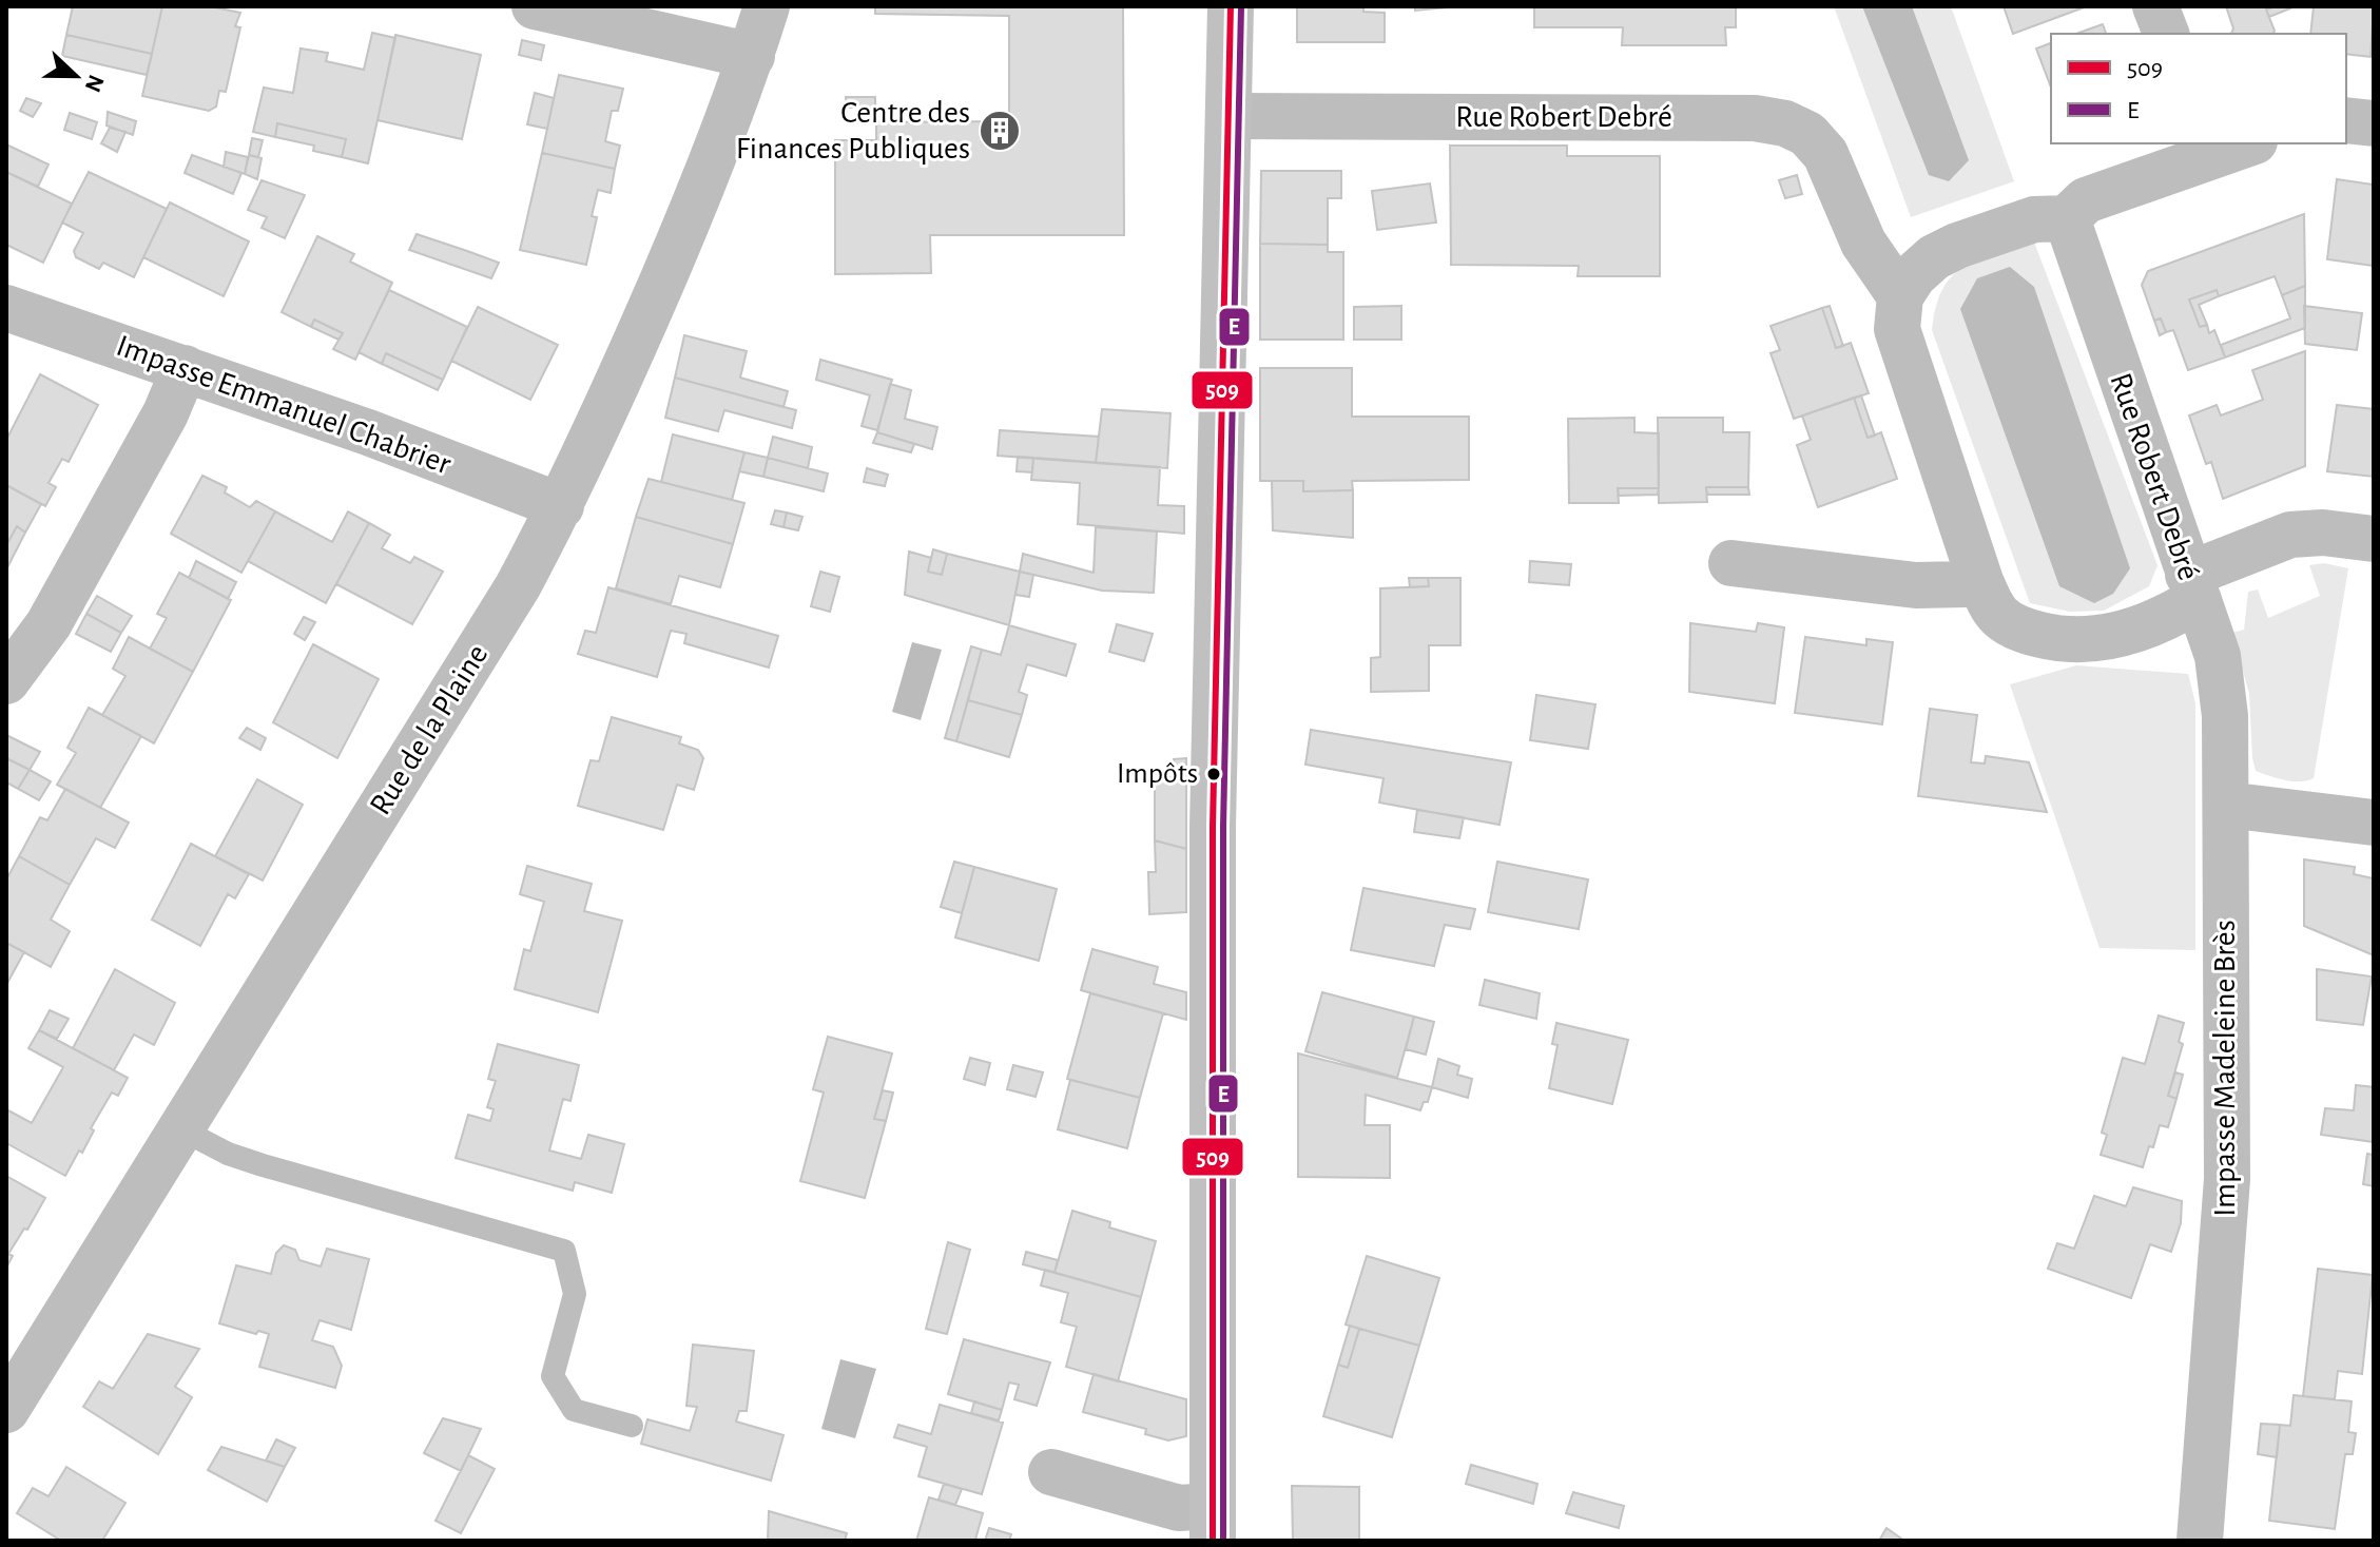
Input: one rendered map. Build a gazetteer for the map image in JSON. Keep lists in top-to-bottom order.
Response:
{
  "streets": {
    "street": [
      "Rue Robert Debré",
      "Impasse Emmanuel Chabrier",
      "Rue de la Plaine",
      "Impasse Madeleine Brès"
    ]
  },
  "crossings": [
    ["Rue Robert Debré", "Impasse Madeleine Brès"],
    ["Impasse Emmanuel Chabrier", "Rue de la Plaine"]
  ],
  "places": {
    "building": ["Centre des Finances Publiques"],
    "other": ["Impôts"]
  },
  "lines": ["transit line 509", "transit line E"],
  "legend": ["509", "E"],
  "north": "right"
}
